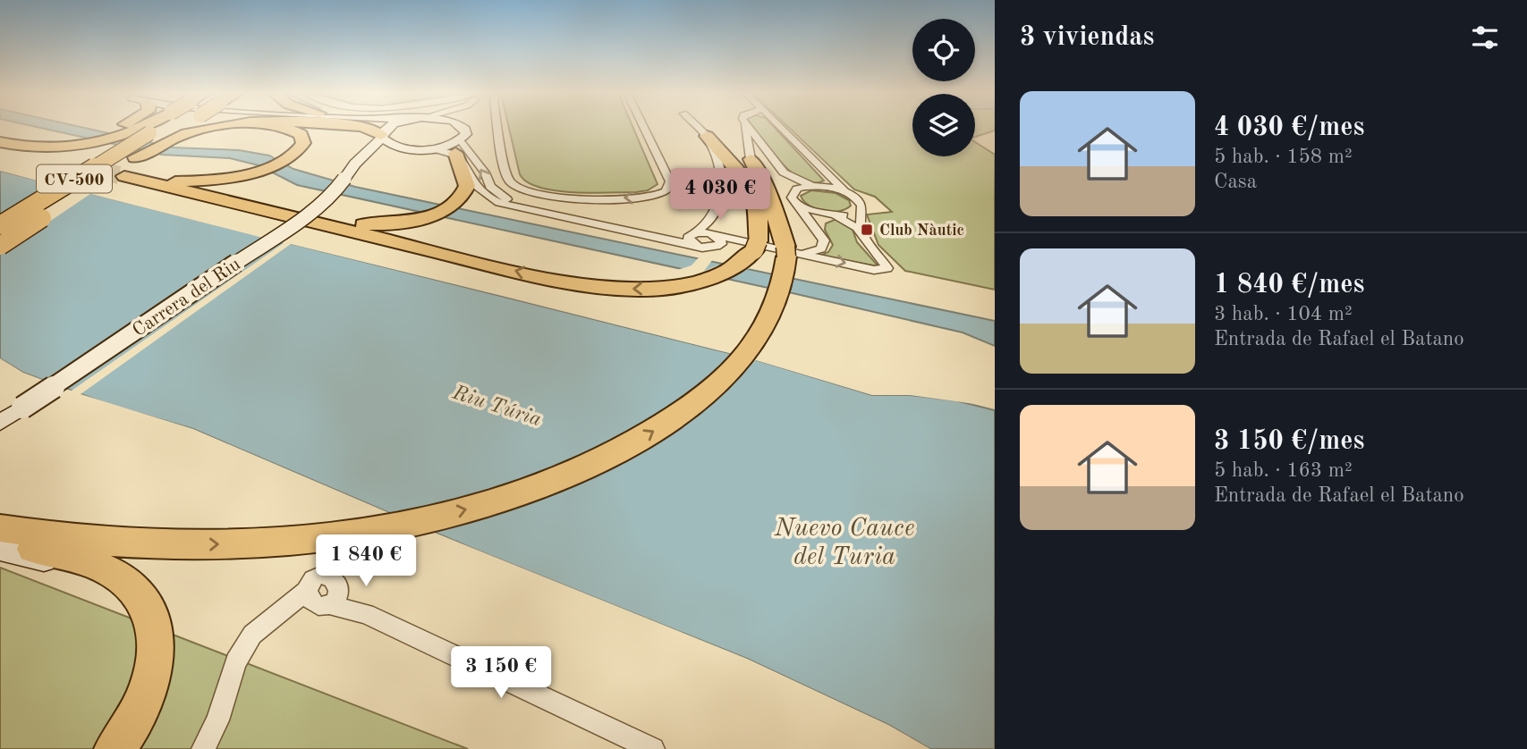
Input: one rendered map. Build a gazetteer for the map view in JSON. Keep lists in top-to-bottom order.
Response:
{
  "streets": {
    "highway": ["CV-500"],
    "street": ["Carrera del Riu"]
  },
  "water": ["Riu Túria", "Nuevo Cauce del Turia"],
  "places": {
    "transit": ["Club Nàutic"]
  },
  "page": {
    "heading": "3 viviendas",
    "list": [
      {
        "name": "4 030 €/mes",
        "note": "5 hab. · 158 m² · Casa"
      },
      {
        "name": "1 840 €/mes",
        "note": "3 hab. · 104 m² · Entrada de Rafael el Batano"
      },
      {
        "name": "3 150 €/mes",
        "note": "5 hab. · 163 m² · Entrada de Rafael el Batano"
      }
    ],
    "price": ["4 030 €", "1 840 €", "3 150 €"]
  }
}
